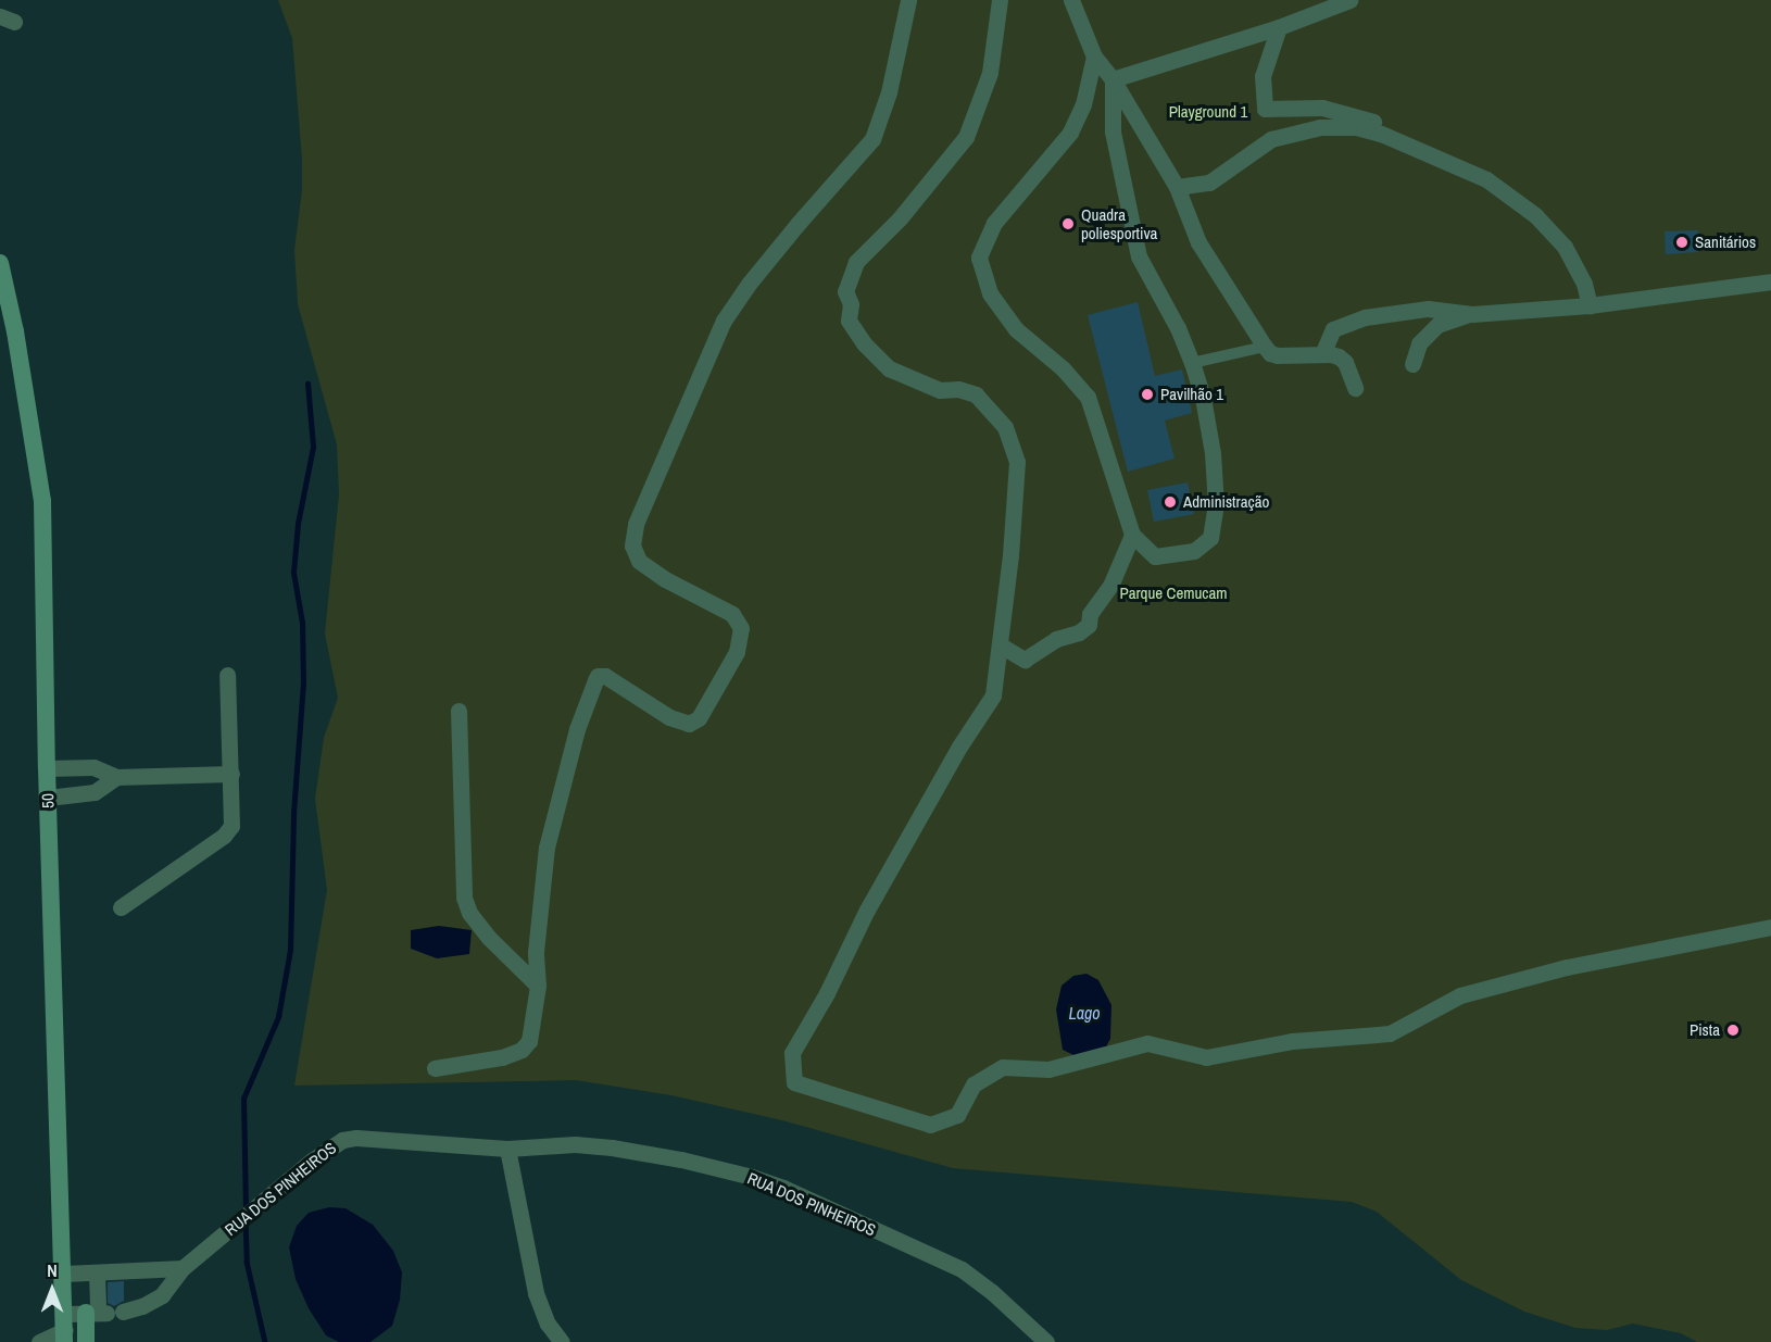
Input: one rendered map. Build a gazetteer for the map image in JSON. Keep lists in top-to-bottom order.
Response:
{
  "streets": {
    "main road": ["50"],
    "street": ["RUA DOS PINHEIROS"]
  },
  "water": ["Lago"],
  "parks": ["Playground 1", "Parque Cemucam"],
  "places": [
    "Quadra poliesportiva",
    "Sanitários",
    "Pavilhão 1",
    "Administração",
    "Pista"
  ],
  "north": "top"
}
